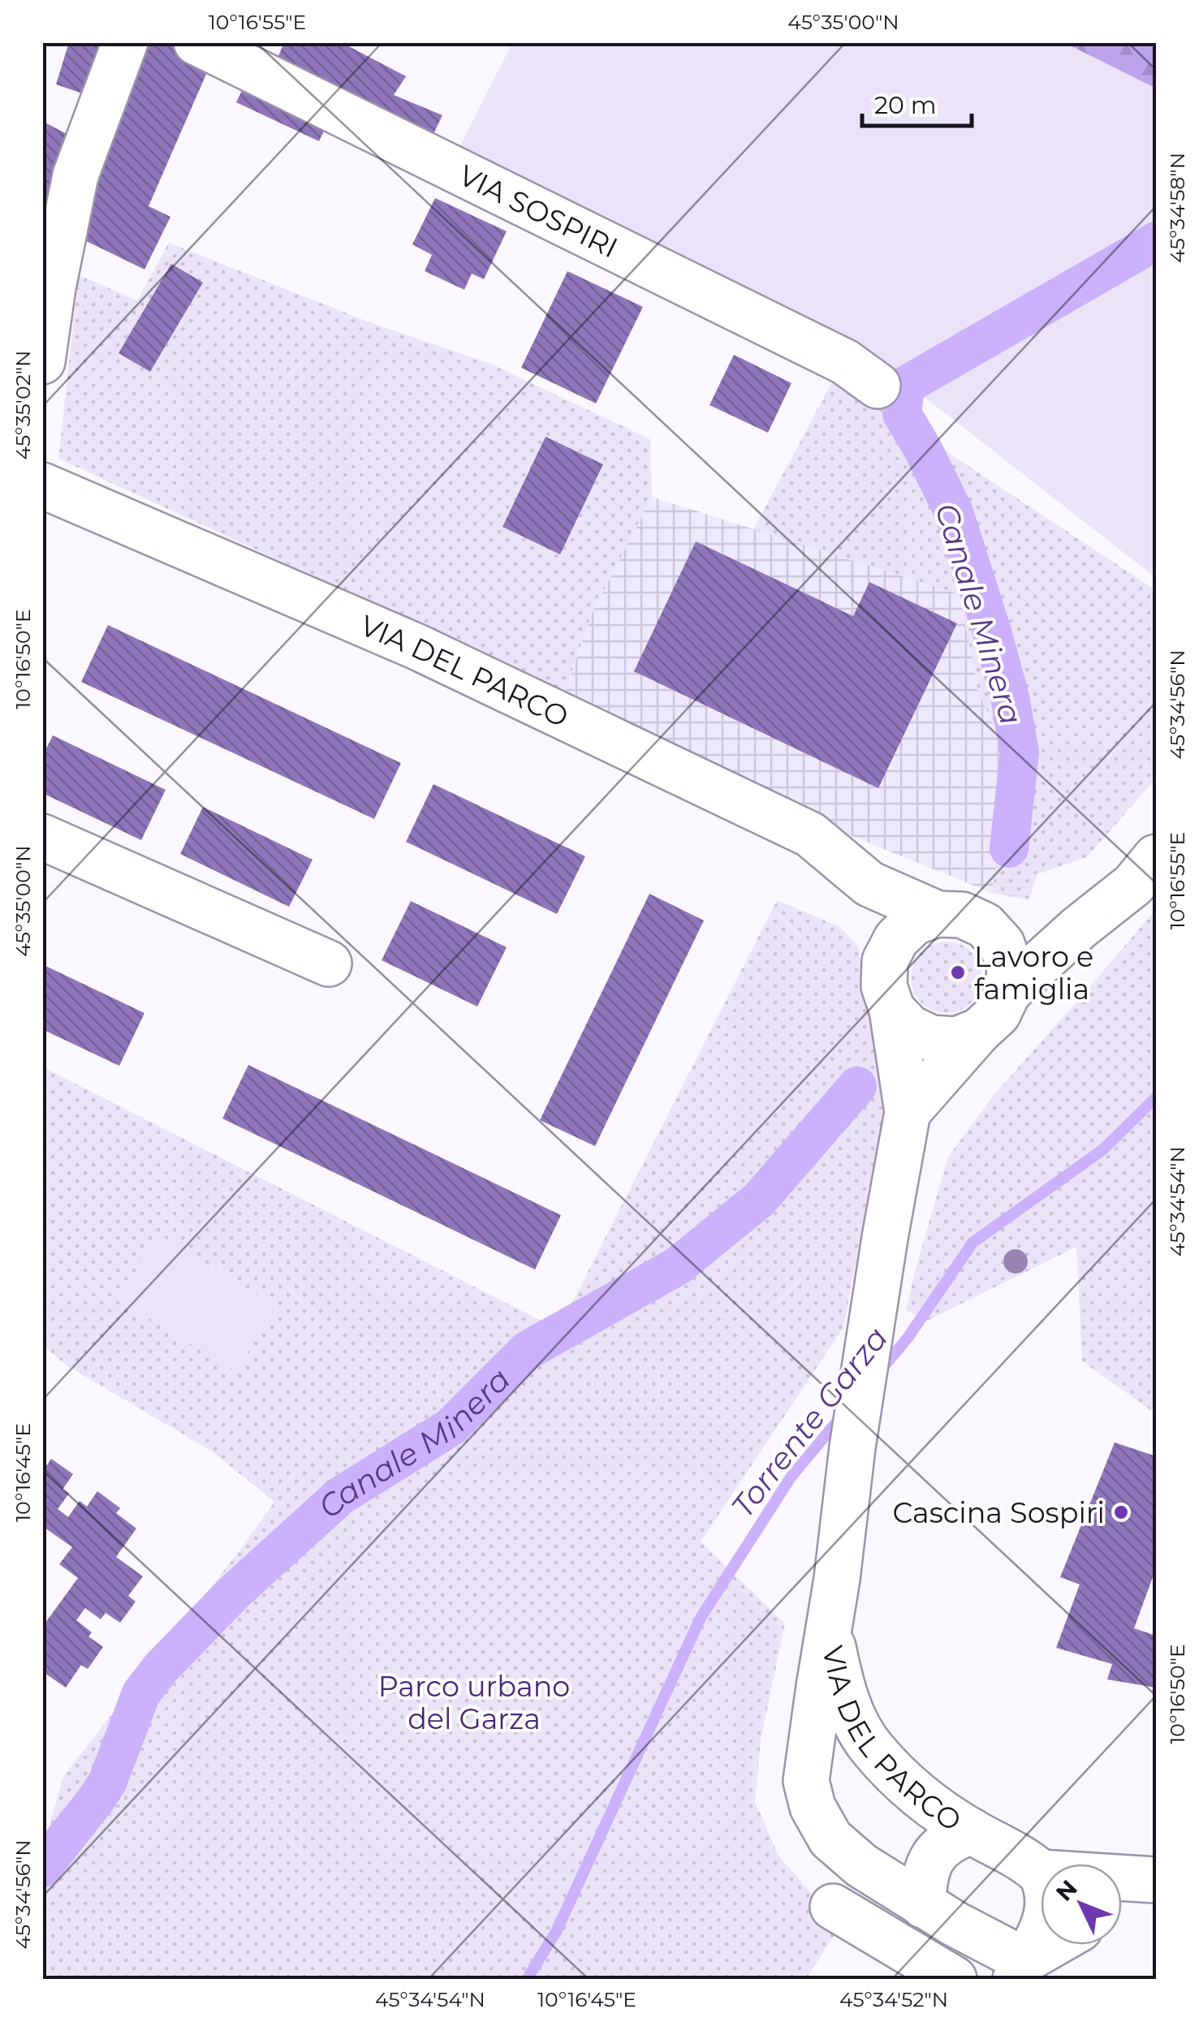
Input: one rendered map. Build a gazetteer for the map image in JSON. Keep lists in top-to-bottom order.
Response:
{
  "streets": {
    "street": ["VIA SOSPIRI", "VIA DEL PARCO"]
  },
  "water": ["Canale Minera", "Torrente Garza"],
  "parks": ["Parco urbano del Garza"],
  "places": ["Lavoro e famiglia", "Cascina Sospiri"],
  "scale_bar": "20 m",
  "north": "top left",
  "coordinates": [
    "10°16'55\"E",
    "45°35'00\"N",
    "45°34'58\"N",
    "45°35'02\"N",
    "10°16'50\"E",
    "45°34'56\"N",
    "45°34'54\"N",
    "10°16'45\"E",
    "45°34'52\"N"
  ]
}
